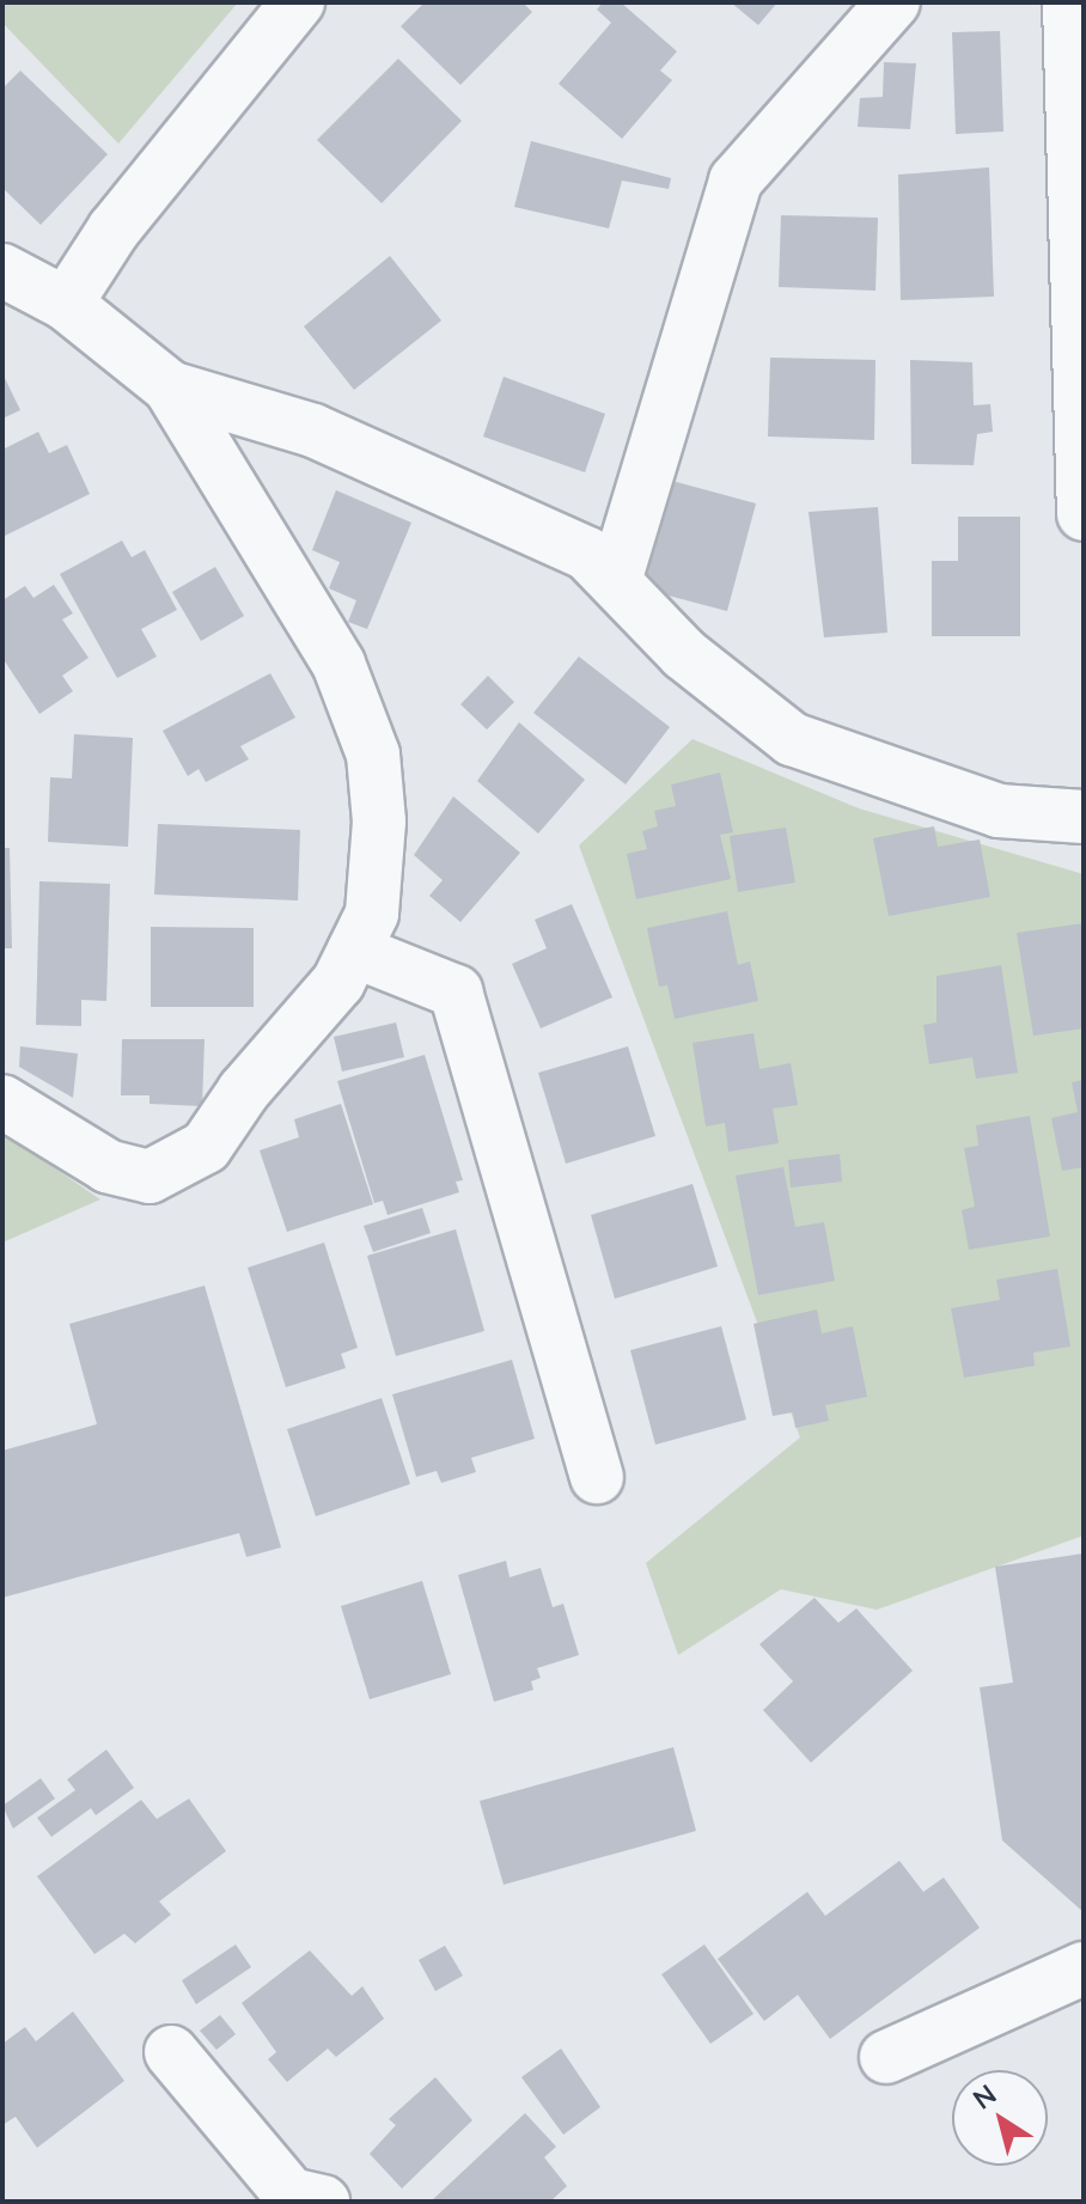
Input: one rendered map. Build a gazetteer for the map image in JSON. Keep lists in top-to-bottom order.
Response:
{
  "north": "top left"
}
